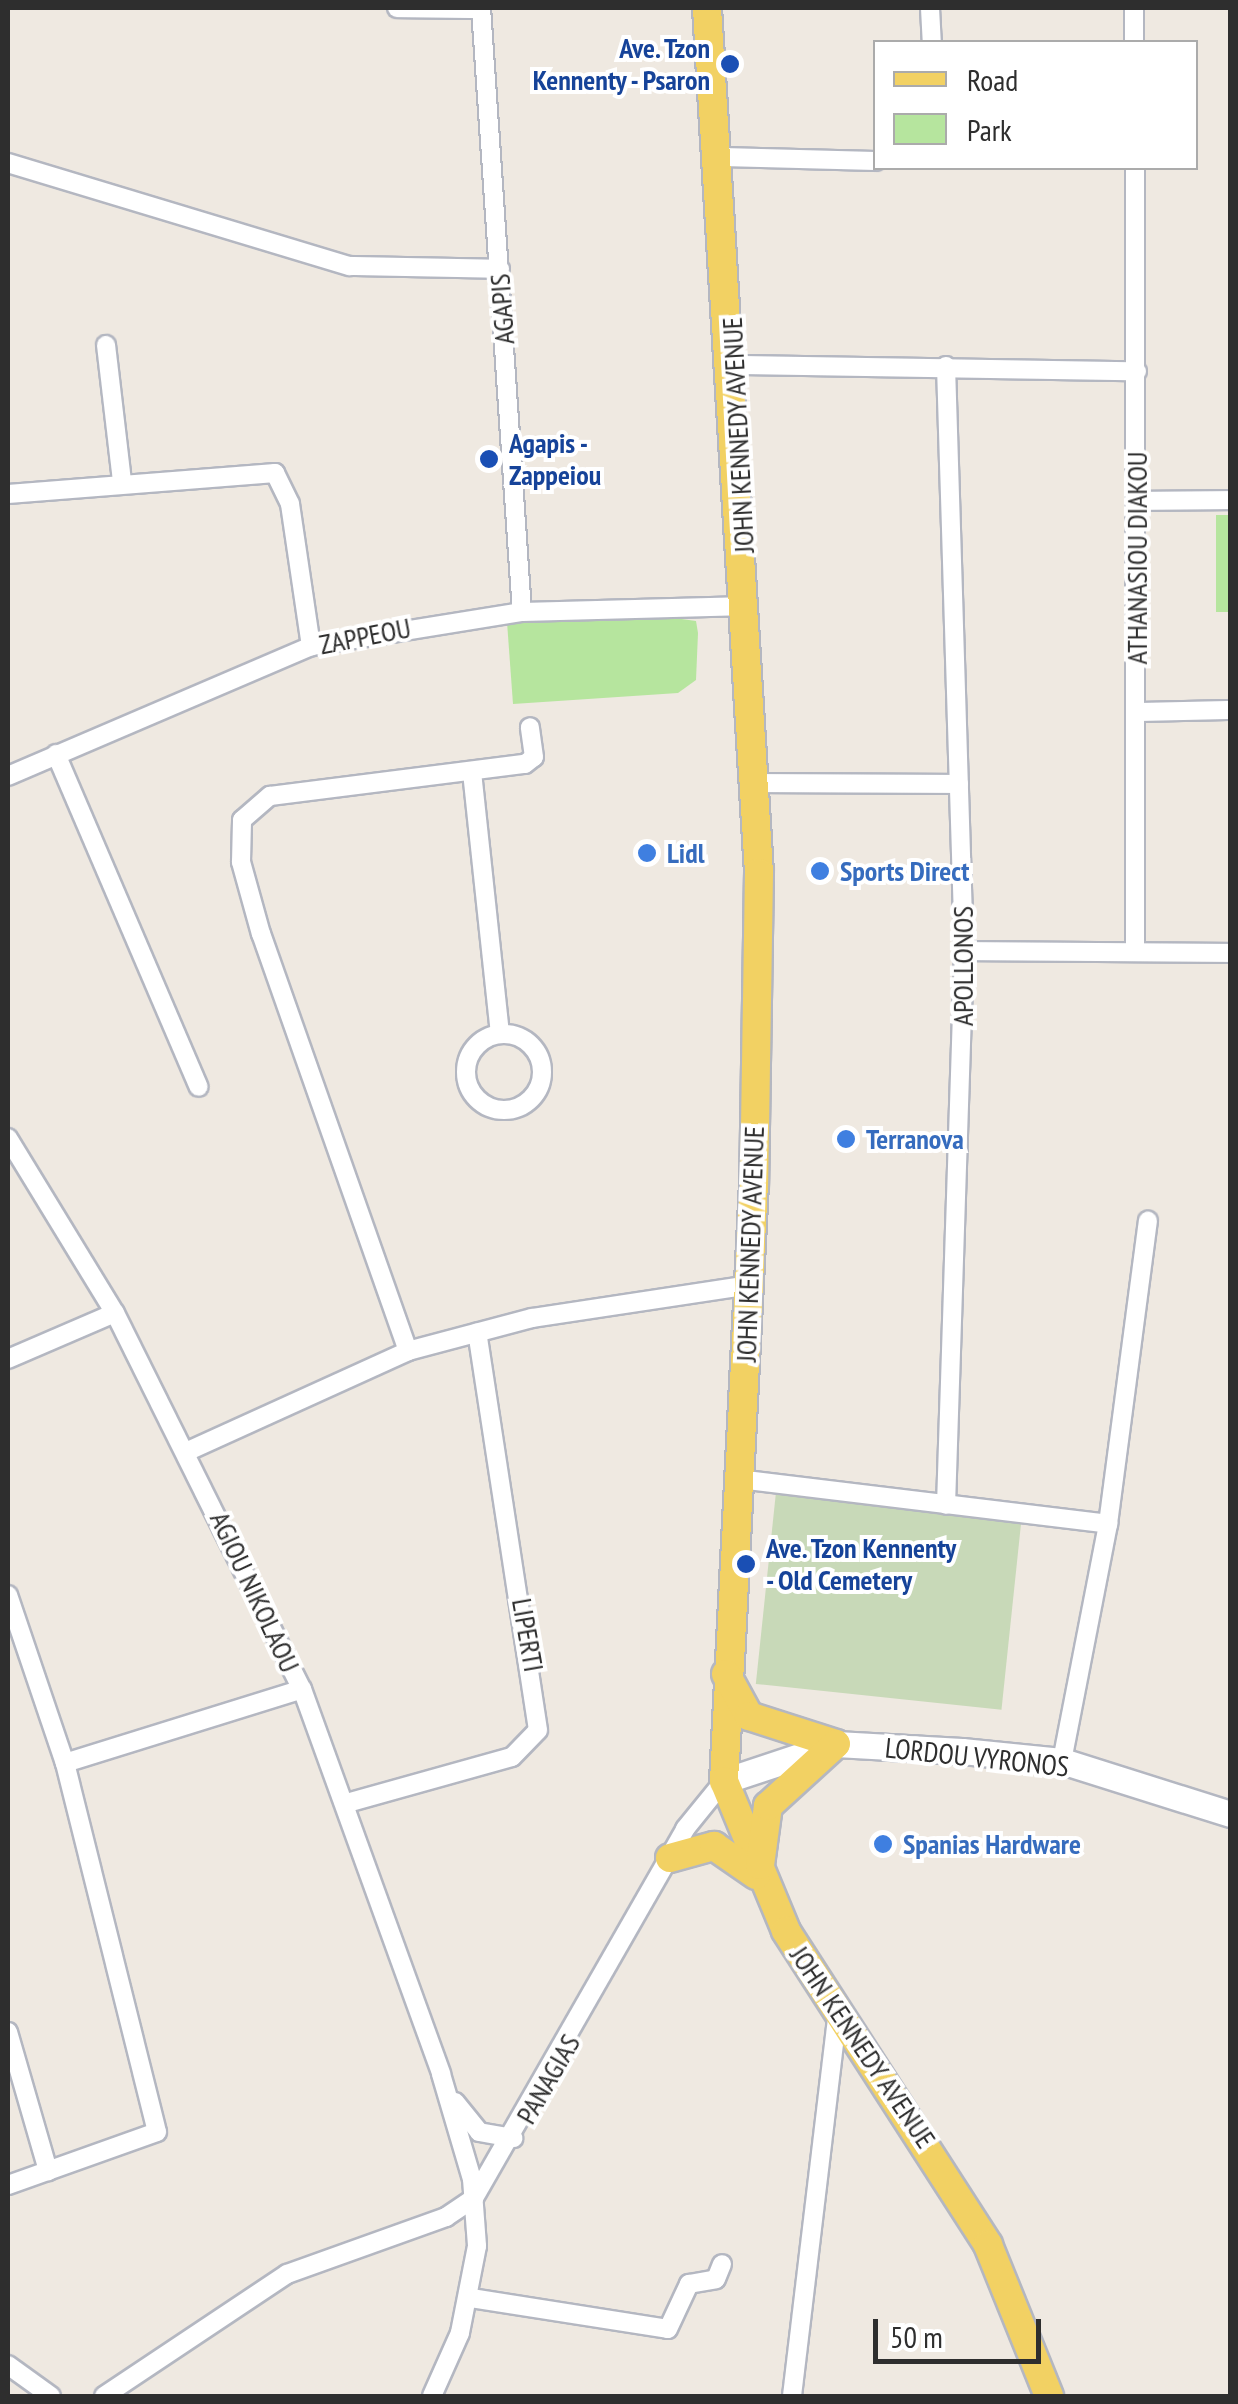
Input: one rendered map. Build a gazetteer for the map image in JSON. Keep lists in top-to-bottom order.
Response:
{
  "streets": {
    "main road": ["JOHN KENNEDY AVENUE"],
    "street": [
      "AGAPIS",
      "ATHANASIOU DIAKOU",
      "ZAPPEOU",
      "APOLLONOS",
      "AGIOU NIKOLAOU",
      "LIPERTI",
      "LORDOU VYRONOS",
      "PANAGIAS"
    ]
  },
  "crossings": [
    ["AGAPIS", "ZAPPEOU"],
    ["JOHN KENNEDY AVENUE", "ZAPPEOU"],
    ["JOHN KENNEDY AVENUE", "LORDOU VYRONOS"],
    ["JOHN KENNEDY AVENUE", "PANAGIAS"],
    ["AGIOU NIKOLAOU", "LIPERTI"],
    ["AGIOU NIKOLAOU", "PANAGIAS"],
    ["LORDOU VYRONOS", "PANAGIAS"]
  ],
  "places": [
    "Ave. Tzon Kennenty - Psaron",
    "Agapis - Zappeiou",
    "Lidl",
    "Sports Direct",
    "Terranova",
    "Ave. Tzon Kennenty - Old Cemetery",
    "Spanias Hardware"
  ],
  "legend": ["Road", "Park"],
  "scale_bar": "50 m"
}
